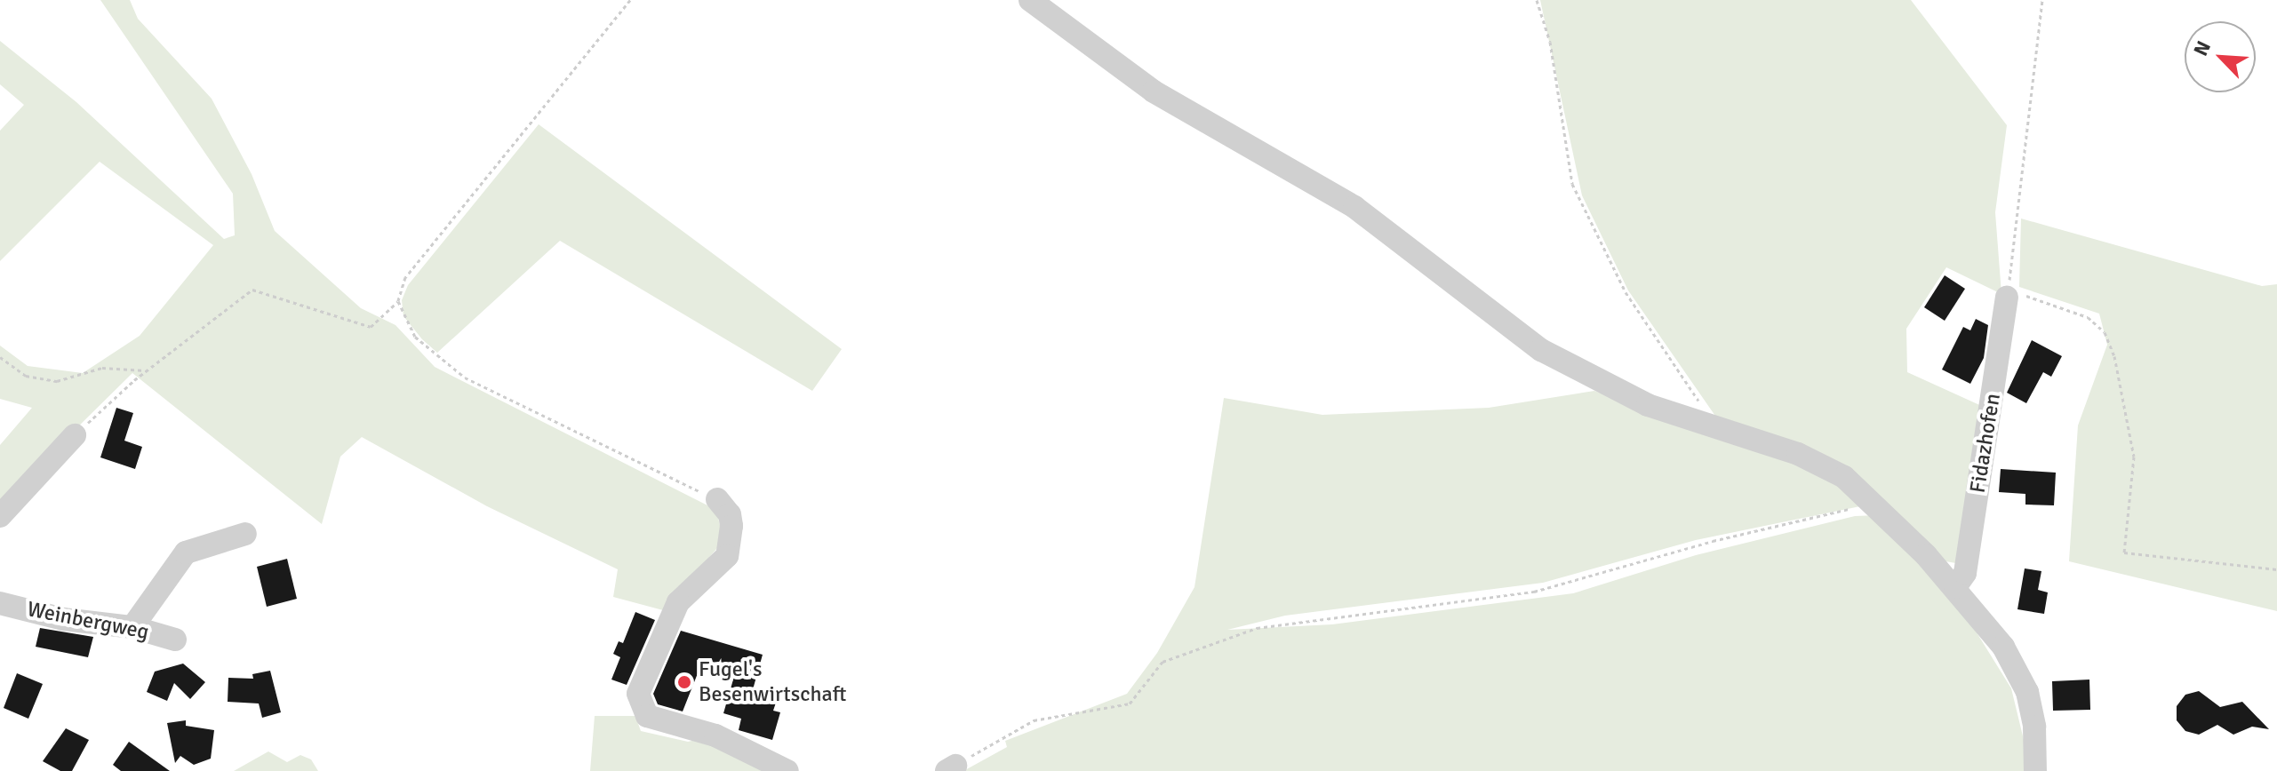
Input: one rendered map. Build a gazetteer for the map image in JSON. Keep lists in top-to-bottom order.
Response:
{
  "streets": {
    "street": ["Fidazhofen", "Weinbergweg"]
  },
  "places": ["Fugel's Besenwirtschaft"],
  "north": "top left"
}
